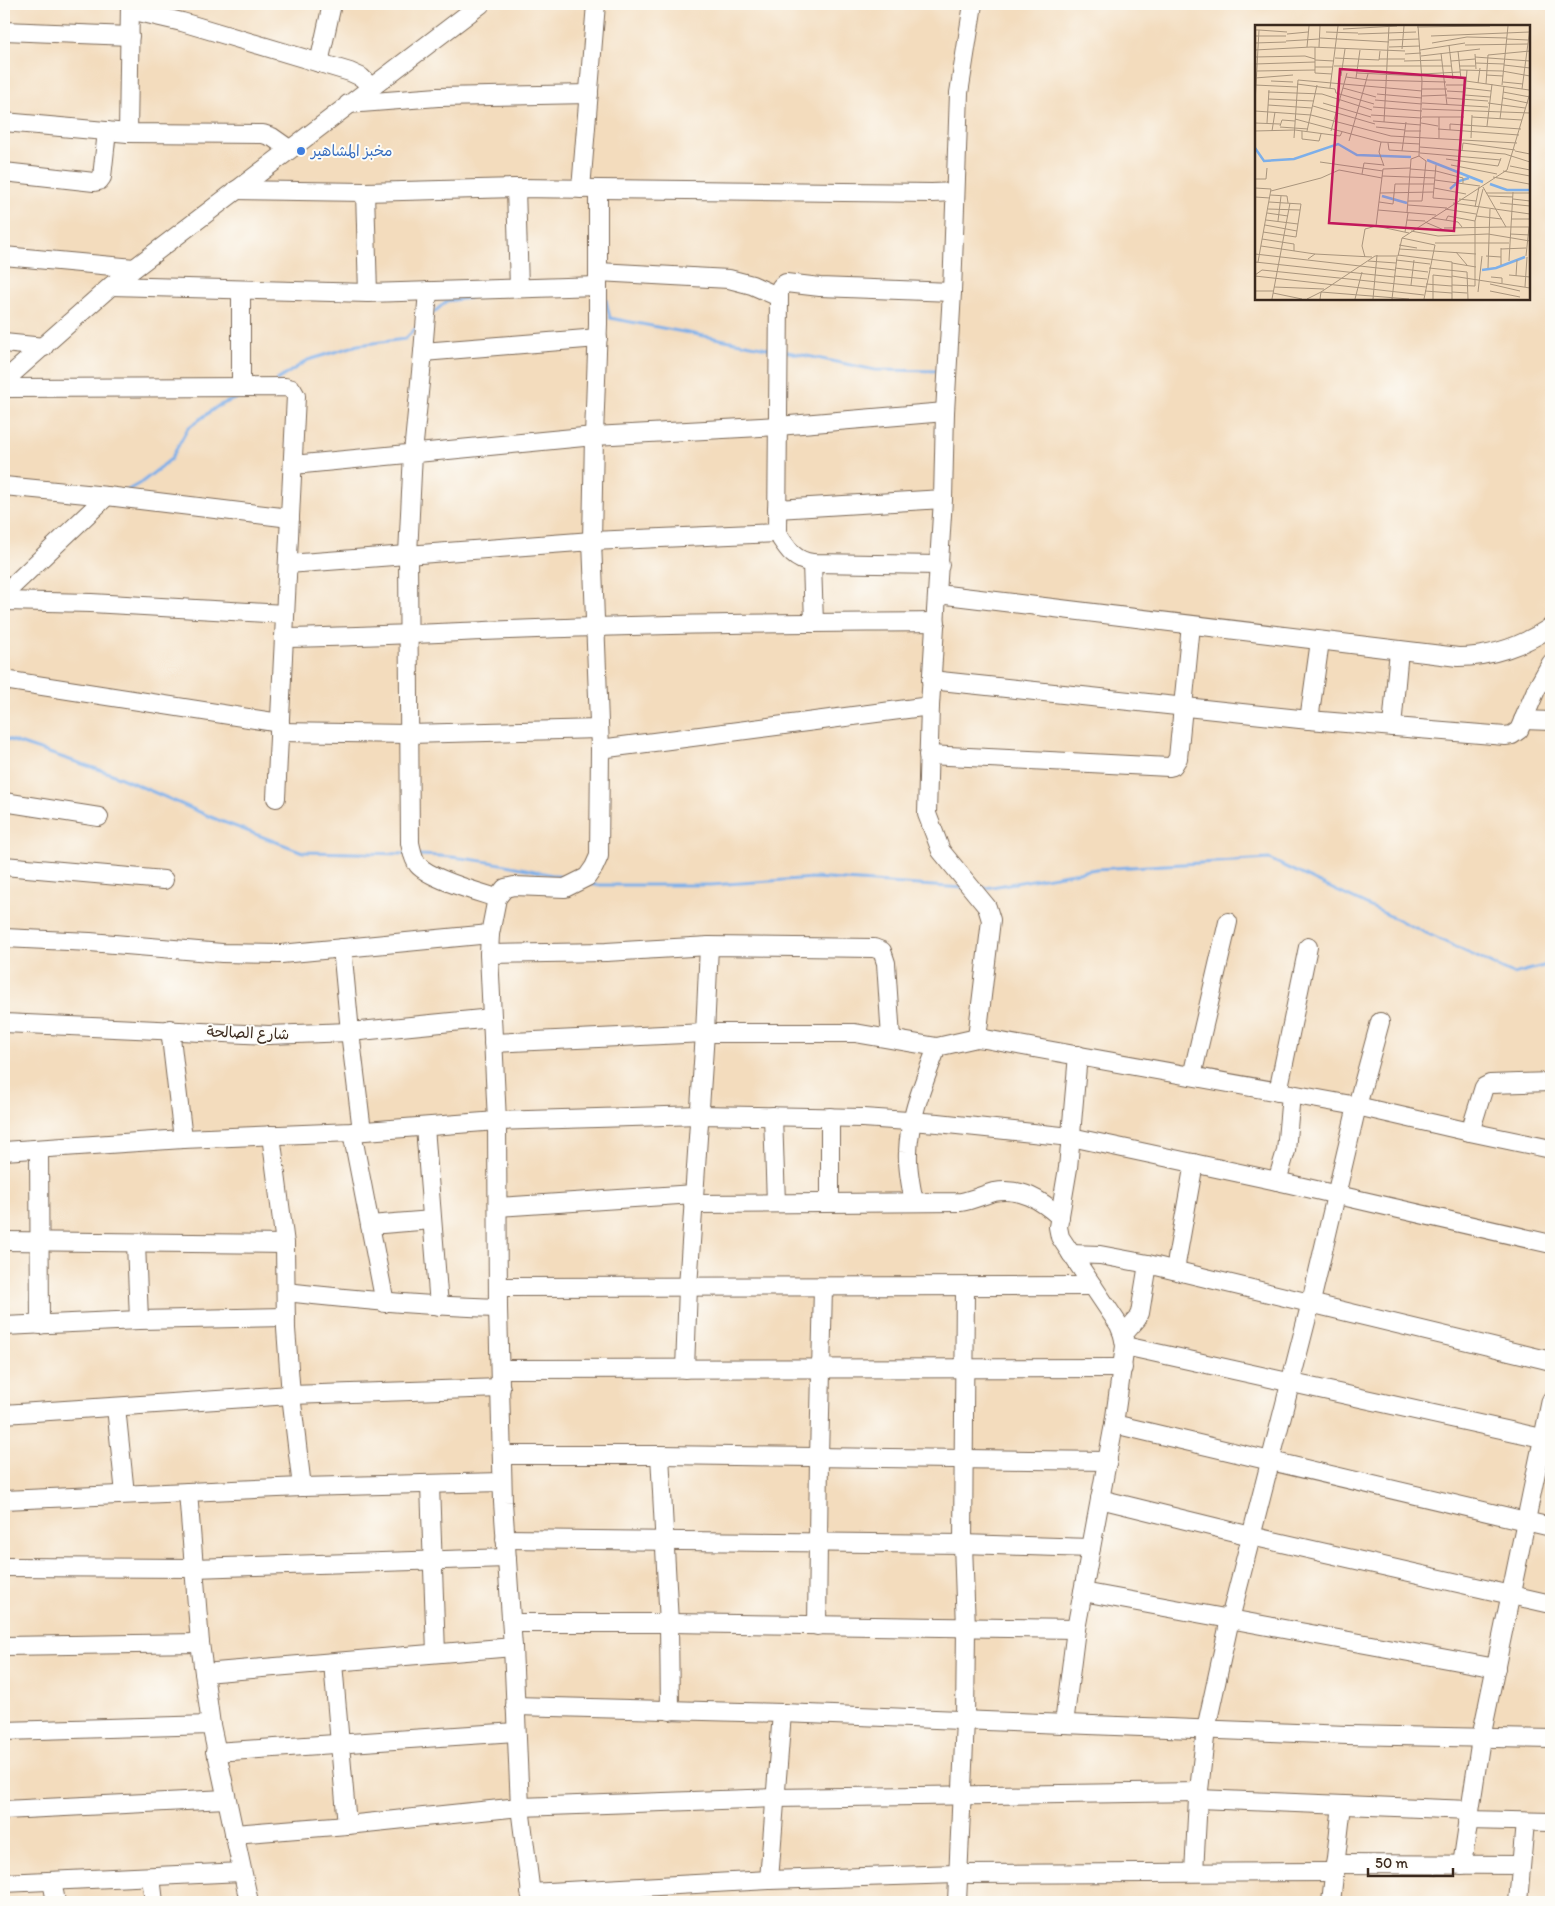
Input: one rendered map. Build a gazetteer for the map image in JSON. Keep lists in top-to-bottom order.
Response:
{
  "streets": {
    "street": ["شارع الصالحة"]
  },
  "places": ["مخبز المشاهير"],
  "scale_bar": "50 m"
}
